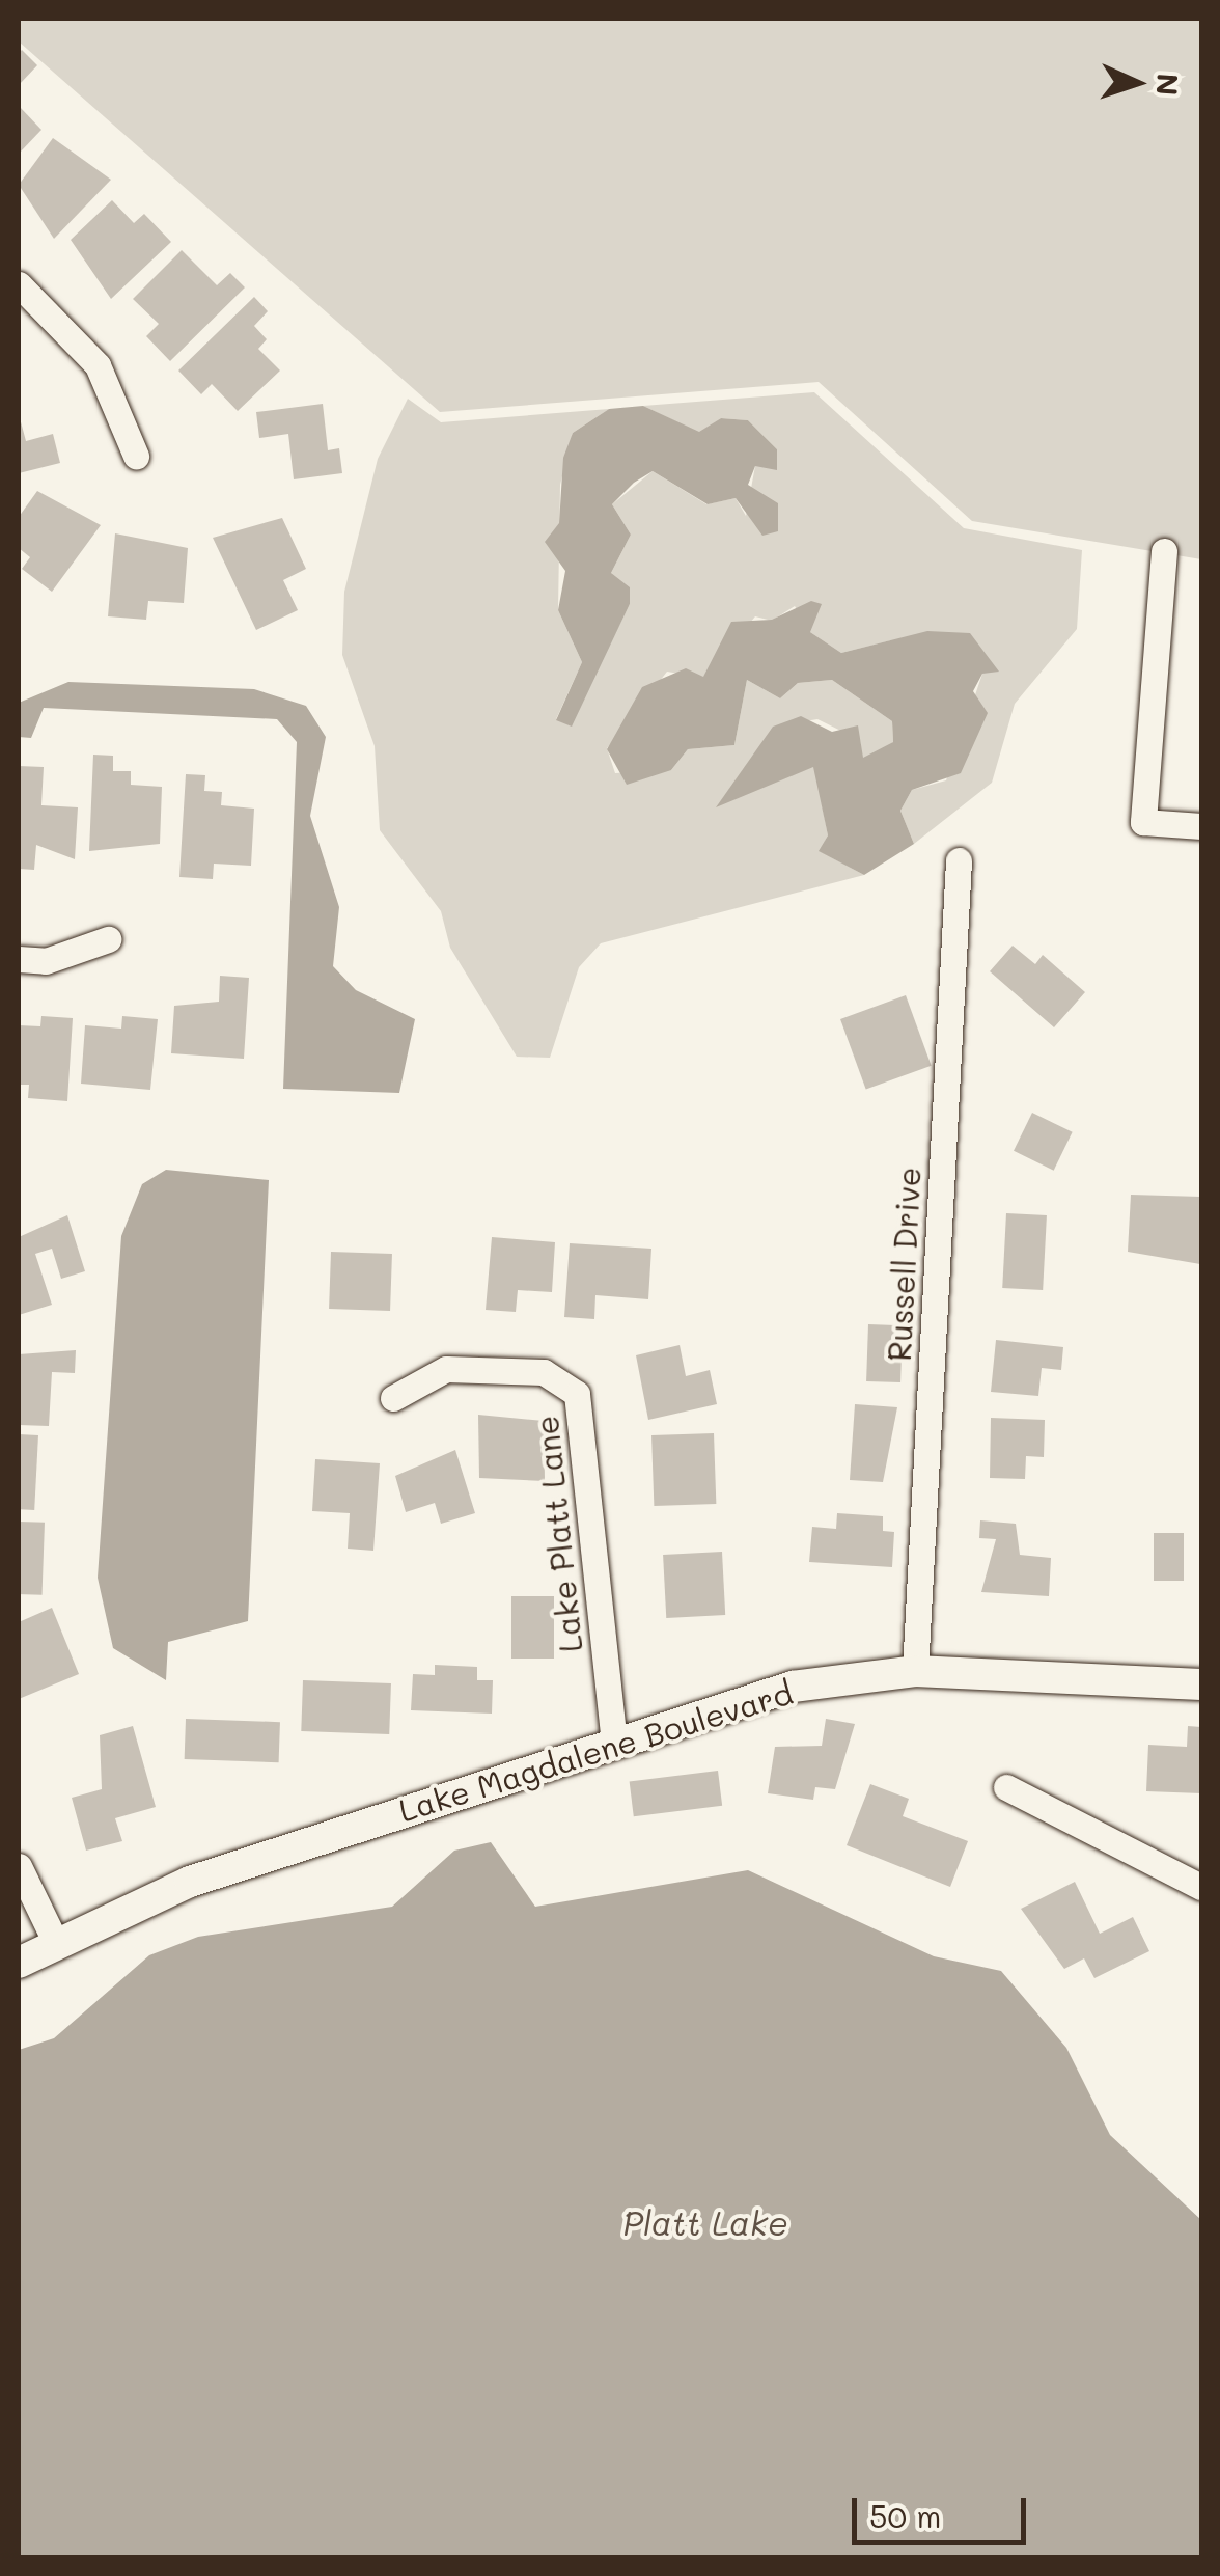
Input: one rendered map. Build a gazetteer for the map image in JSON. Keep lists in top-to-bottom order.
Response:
{
  "streets": {
    "street": ["Russell Drive", "Lake Platt Lane", "Lake Magdalene Boulevard"]
  },
  "crossings": [
    ["Russell Drive", "Lake Magdalene Boulevard"],
    ["Lake Platt Lane", "Lake Magdalene Boulevard"]
  ],
  "water": ["Platt Lake"],
  "scale_bar": "50 m",
  "north": "right"
}
